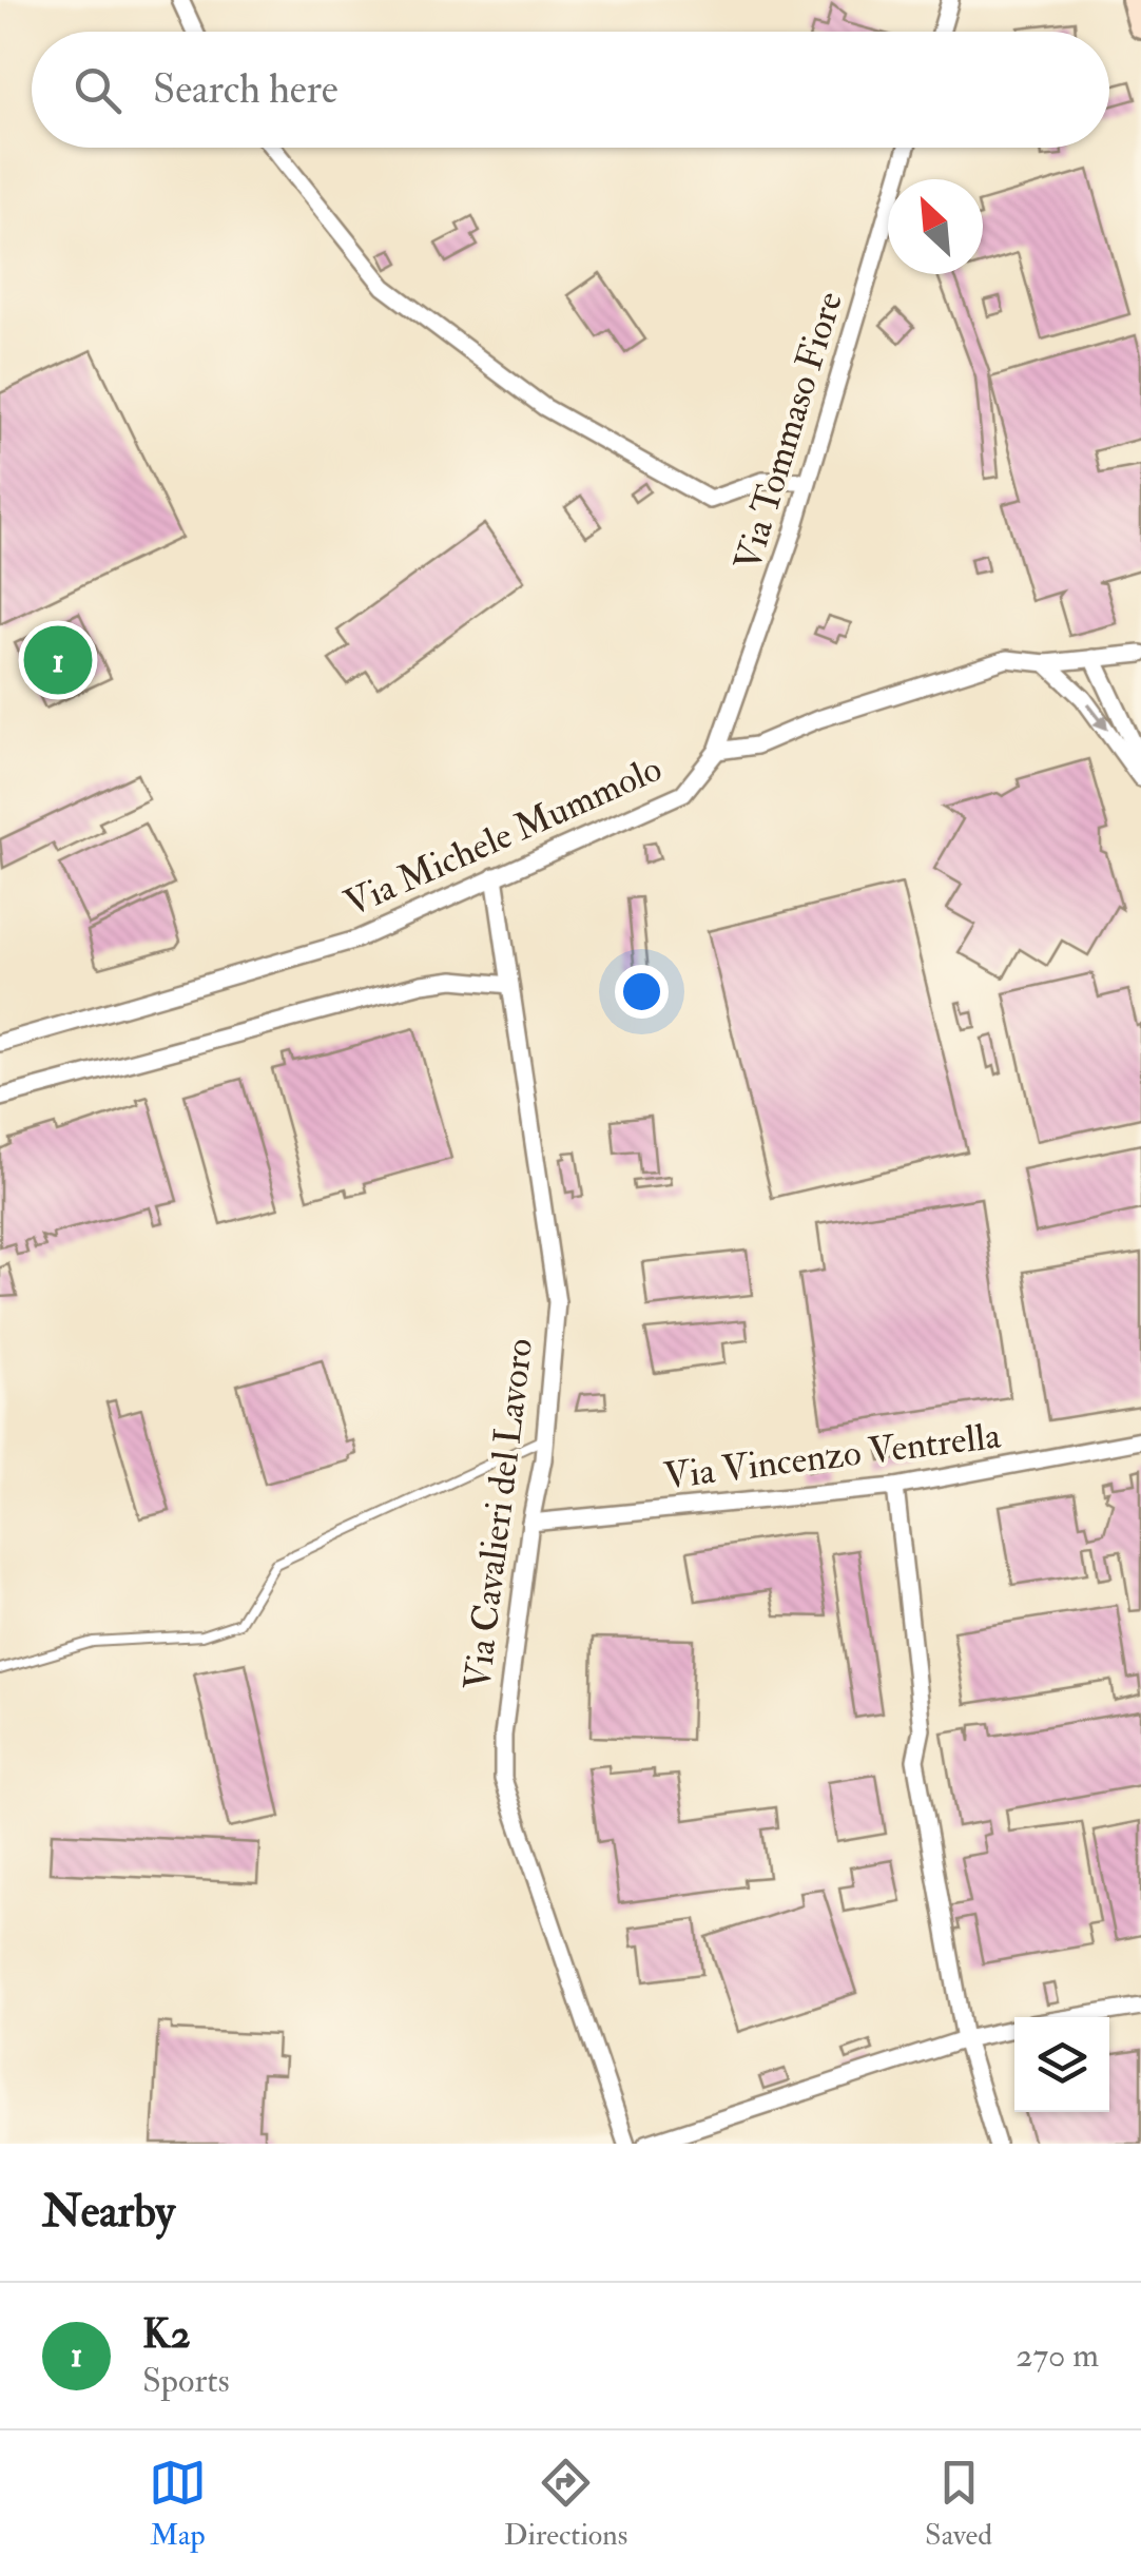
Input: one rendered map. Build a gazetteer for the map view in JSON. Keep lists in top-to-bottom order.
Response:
{
  "streets": {
    "street": [
      "Via Tommaso Fiore",
      "Via Michele Mummolo",
      "Via Vincenzo Ventrella",
      "Via Cavalieri del Lavoro"
    ]
  },
  "crossings": [
    ["Via Tommaso Fiore", "Via Michele Mummolo"],
    ["Via Michele Mummolo", "Via Cavalieri del Lavoro"],
    ["Via Vincenzo Ventrella", "Via Cavalieri del Lavoro"]
  ],
  "north": "top left",
  "page": {
    "search": "Search here",
    "pins": "1",
    "heading": "Nearby",
    "list": [
      {
        "mark": "1",
        "name": "K2",
        "note": "Sports",
        "value": "270 m"
      }
    ],
    "nav": ["Map", "Directions", "Saved"]
  }
}
